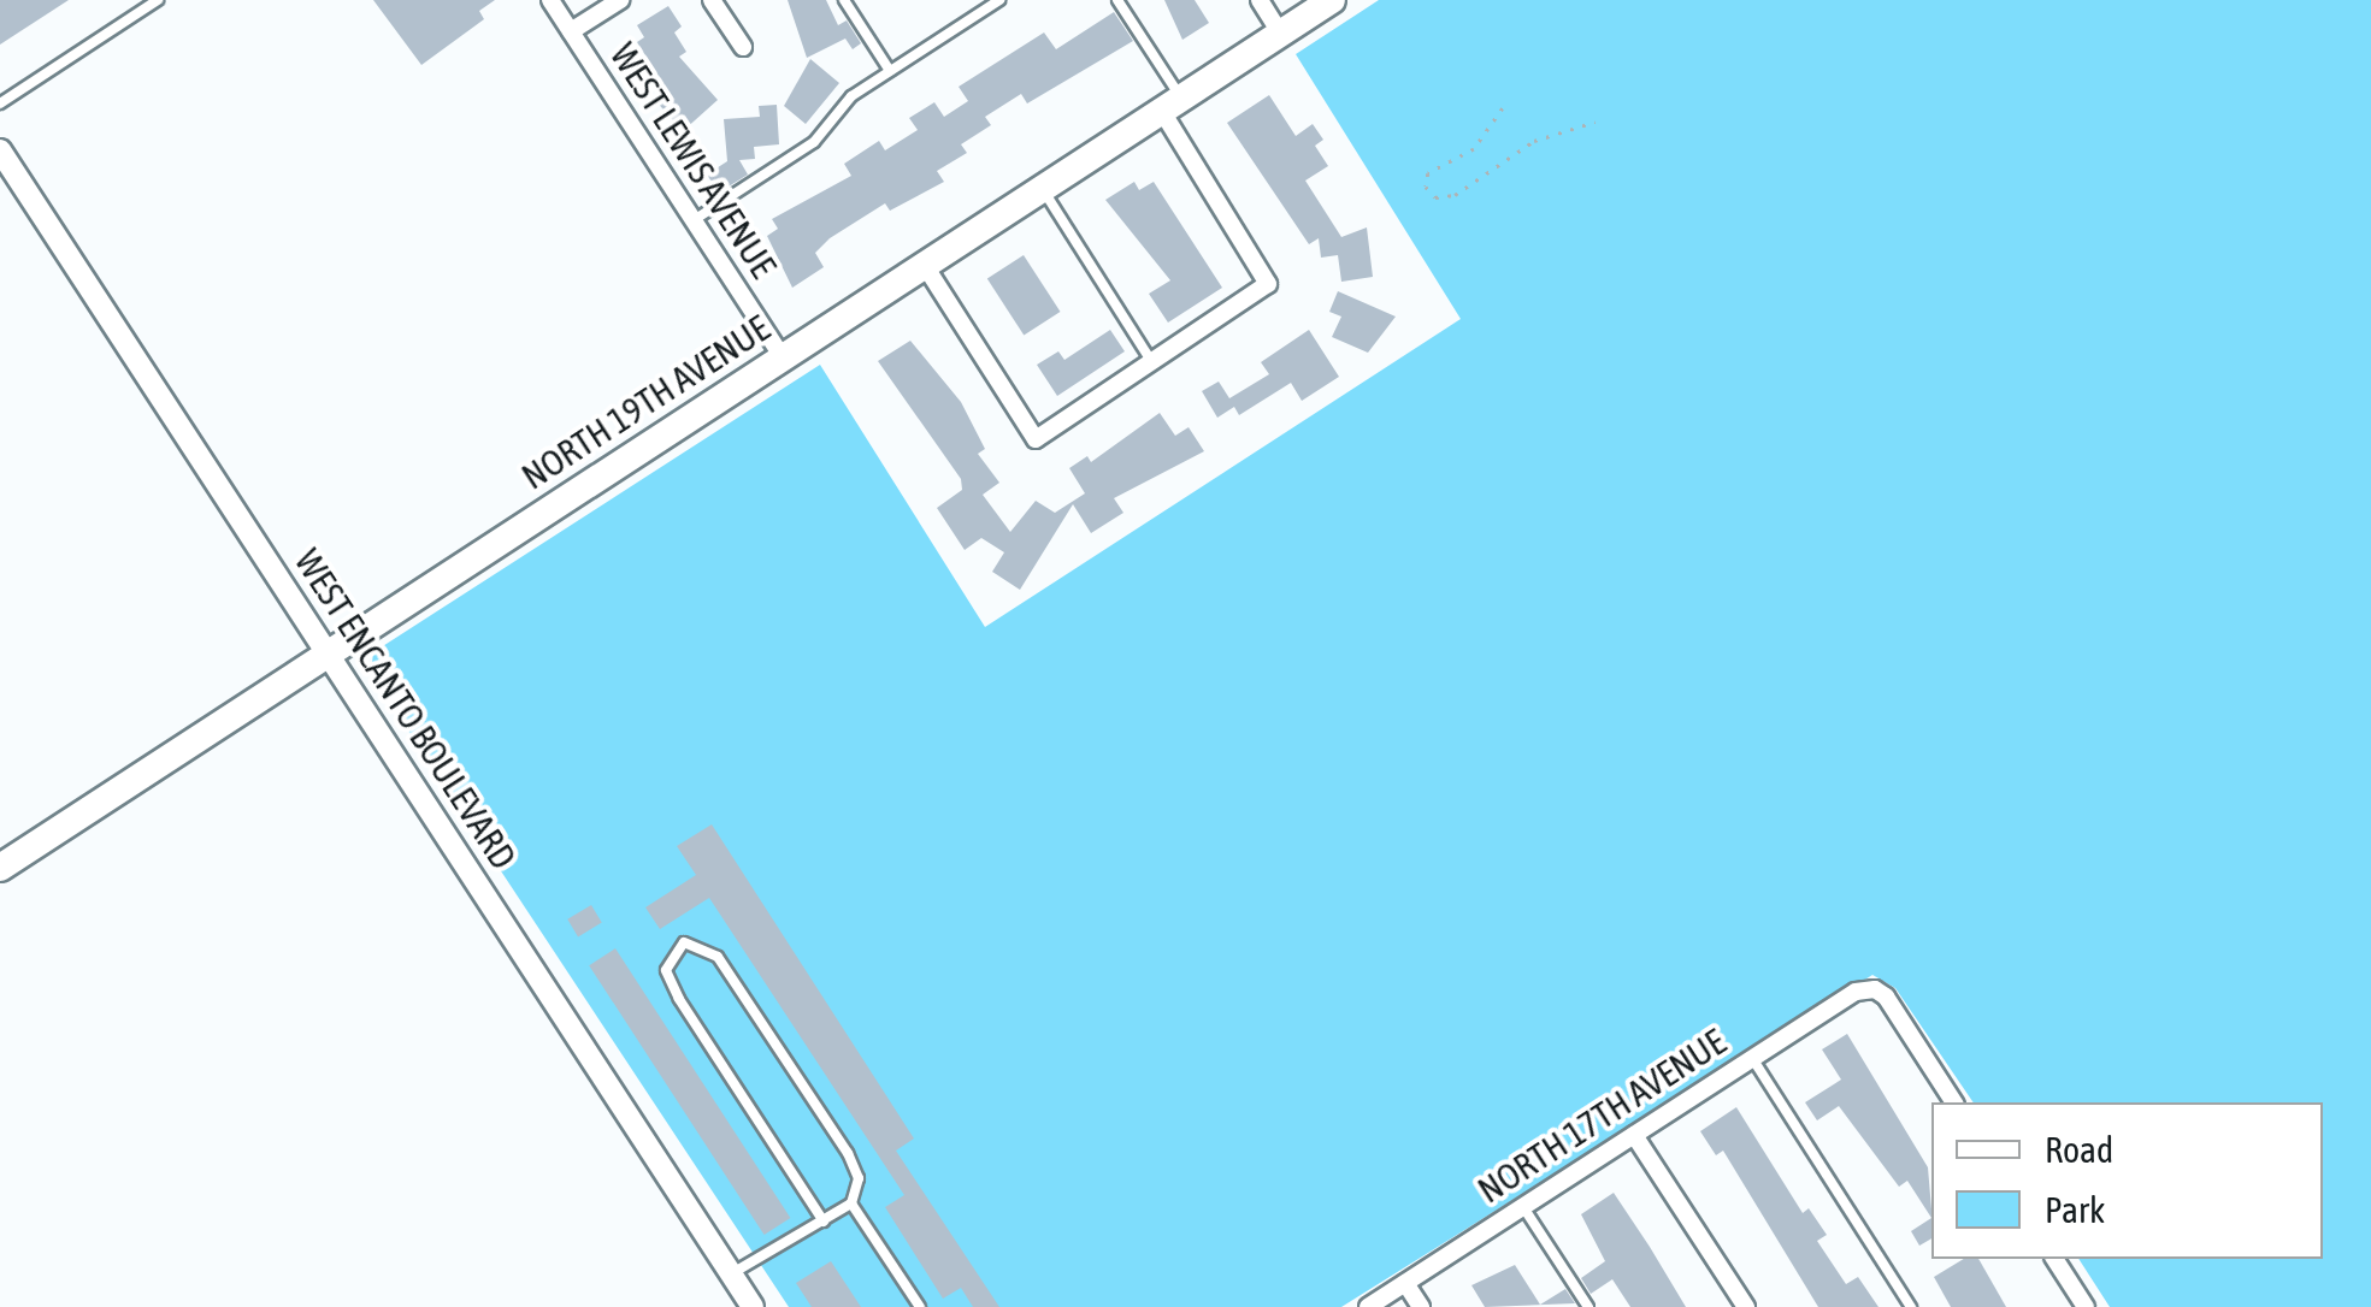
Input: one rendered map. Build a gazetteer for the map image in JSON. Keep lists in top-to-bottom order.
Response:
{
  "streets": {
    "main road": ["NORTH 19TH AVENUE"],
    "street": ["WEST LEWIS AVENUE", "WEST ENCANTO BOULEVARD", "NORTH 17TH AVENUE"]
  },
  "crossings": [
    ["WEST LEWIS AVENUE", "NORTH 19TH AVENUE"],
    ["NORTH 19TH AVENUE", "WEST ENCANTO BOULEVARD"]
  ],
  "legend": ["Road", "Park"]
}
